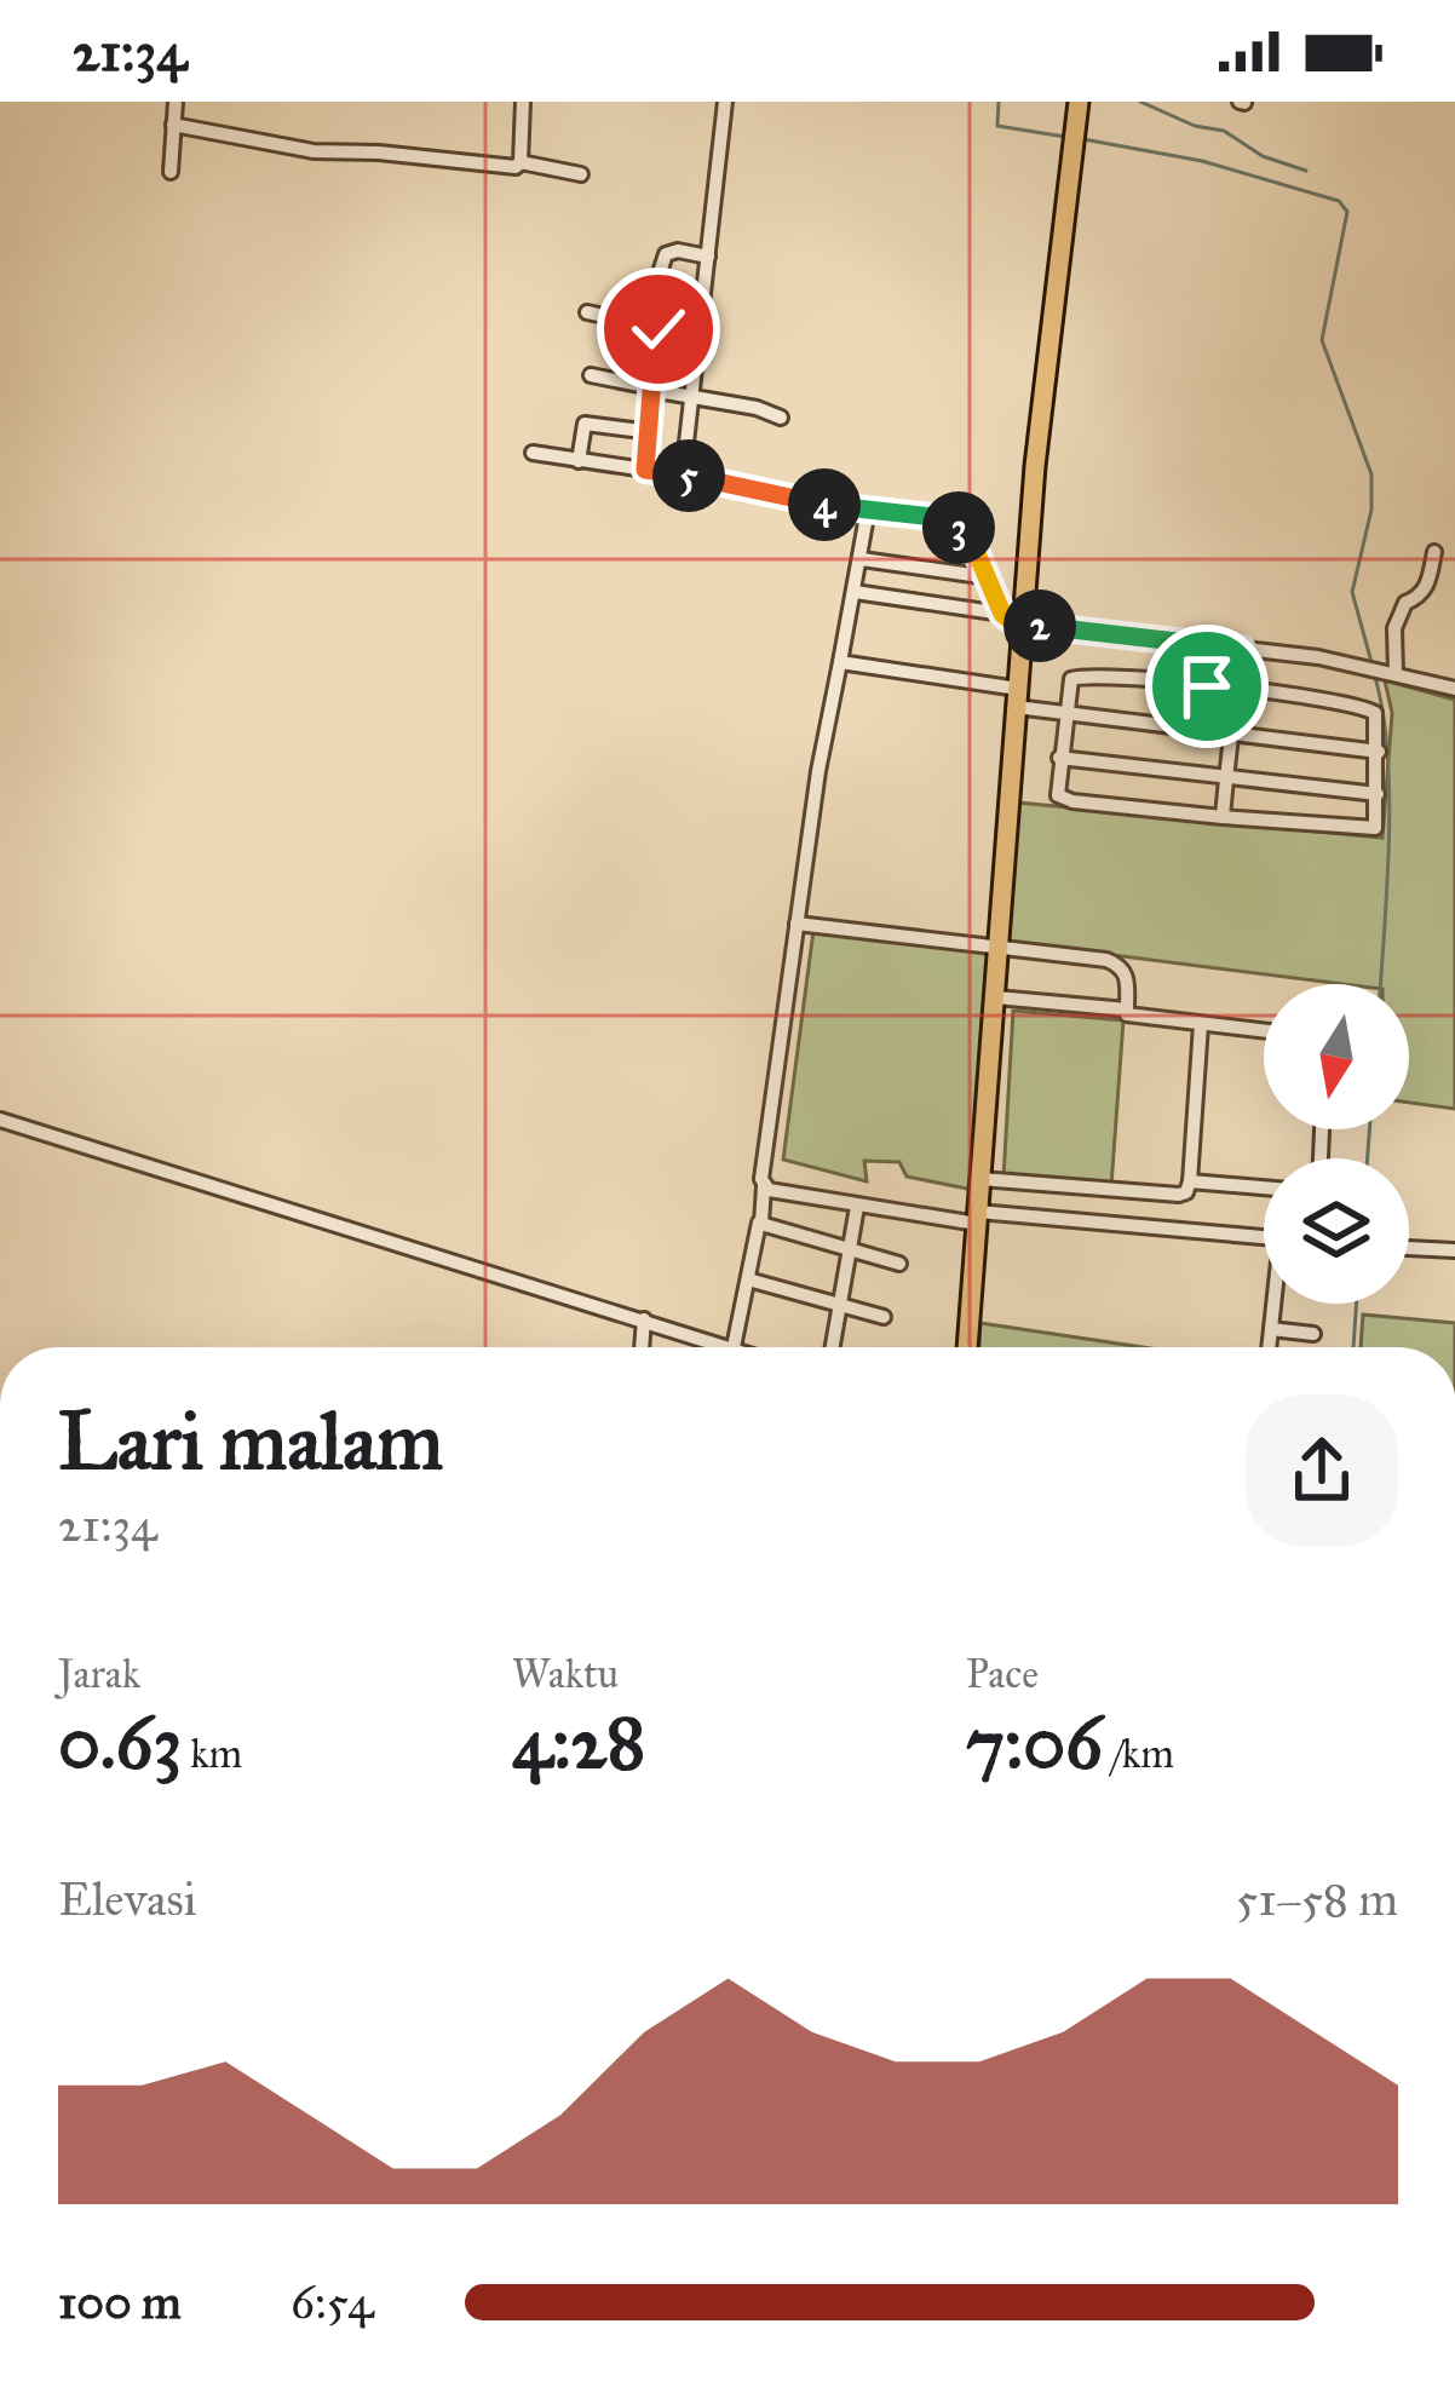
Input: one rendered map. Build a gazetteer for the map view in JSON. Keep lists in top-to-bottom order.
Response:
{
  "north": "bottom",
  "page": {
    "status": "21:34",
    "pins": [
      "5",
      "4",
      "3",
      "2"
    ],
    "heading": ["Lari malam", "21:34"],
    "stats": [
      ["Jarak", "0.63 km"],
      ["Waktu", "4:28"],
      ["Pace", "7:06 /km"]
    ],
    "chart": ["Elevasi", "51–58 m"],
    "list": [
      {
        "name": "100 m",
        "note": "6:54"
      }
    ]
  }
}
